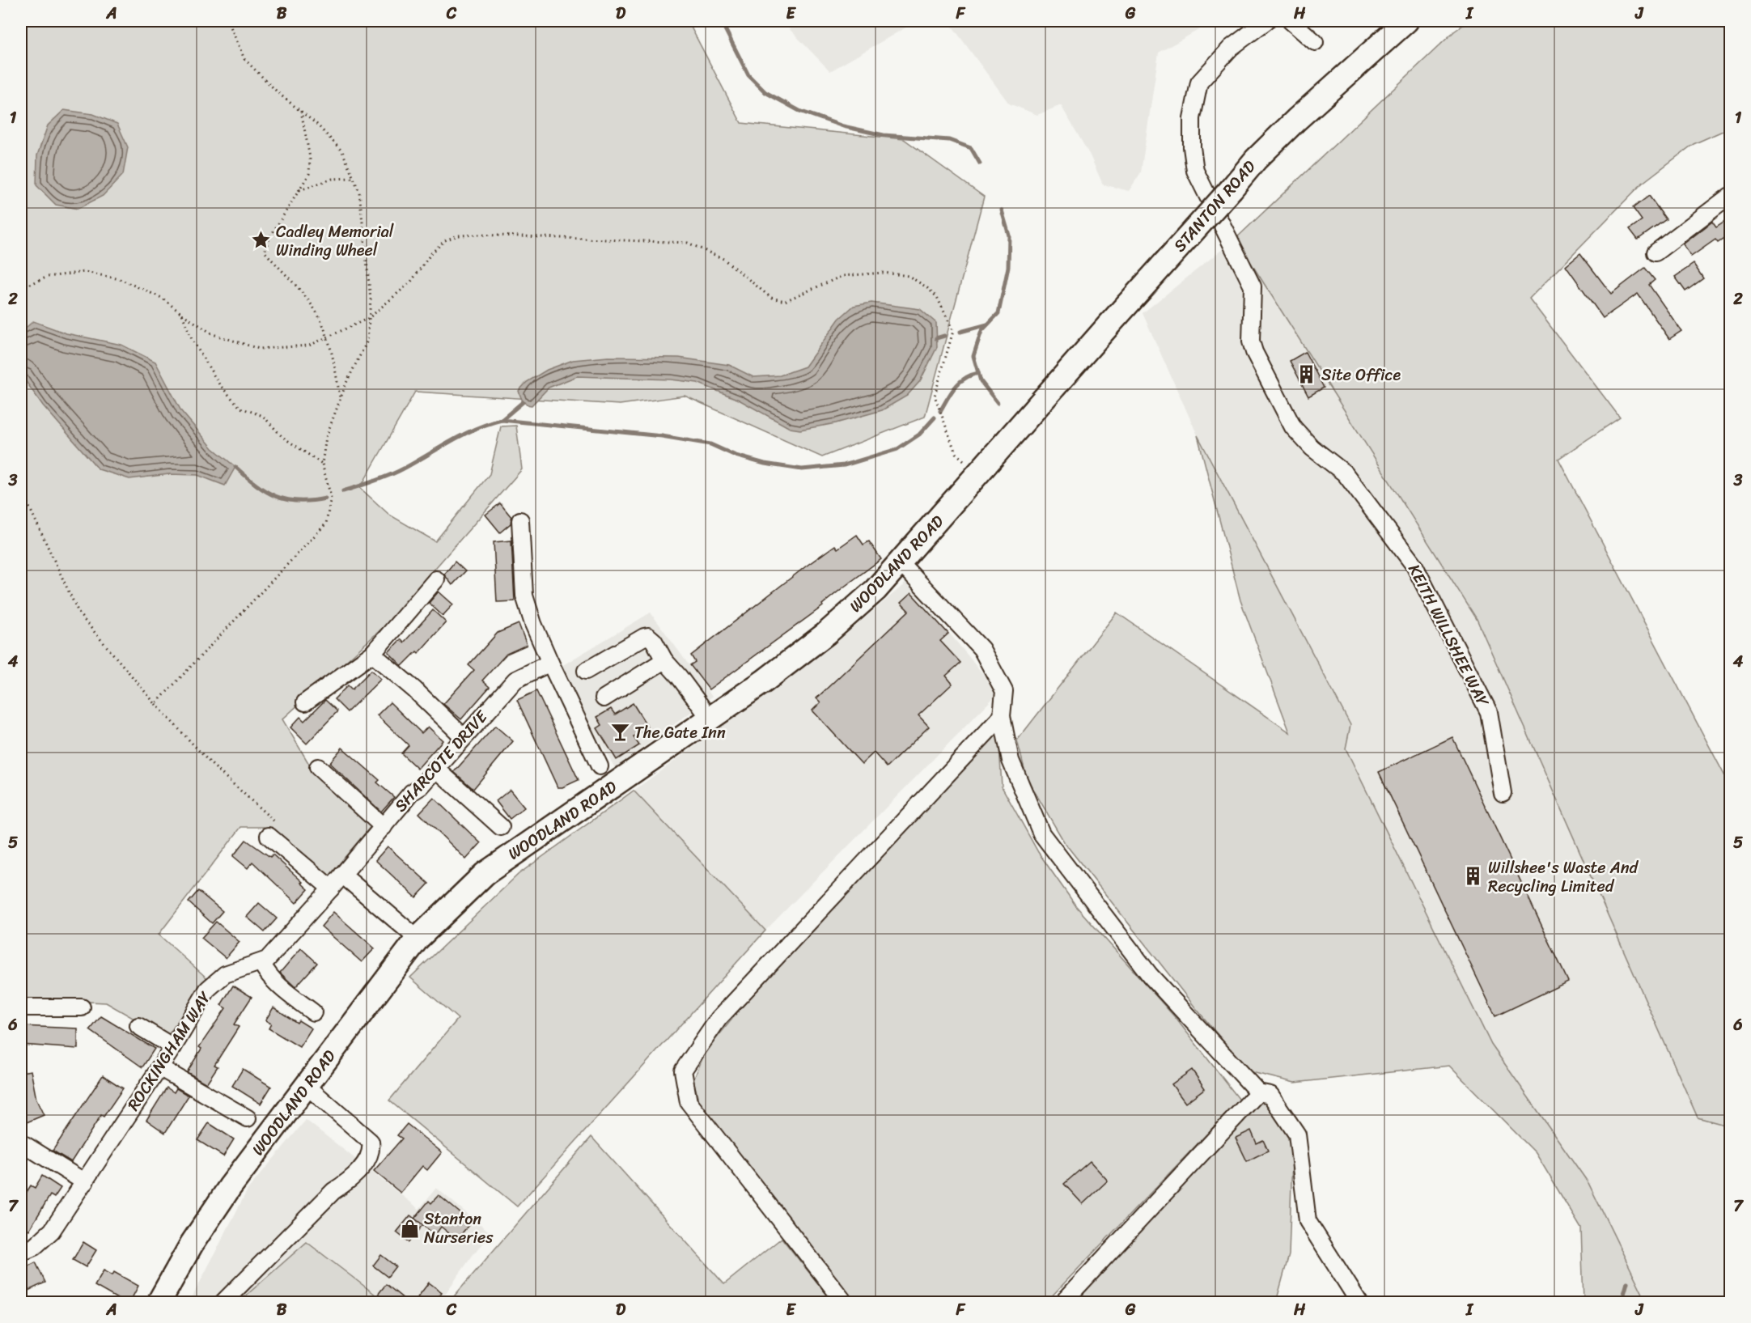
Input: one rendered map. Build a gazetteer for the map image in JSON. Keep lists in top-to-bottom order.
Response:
{
  "streets": {
    "highway": ["STANTON ROAD", "WOODLAND ROAD"],
    "street": ["KEITH WILLSHEE WAY", "SHARCOTE DRIVE", "ROCKINGHAM WAY"]
  },
  "crossings": [
    ["STANTON ROAD", "WOODLAND ROAD"],
    ["SHARCOTE DRIVE", "ROCKINGHAM WAY"]
  ],
  "places": {
    "place": ["Cadley Memorial Winding Wheel"],
    "building": ["Site Office", "Willshee's Waste And Recycling Limited"],
    "bar": ["The Gate Inn"],
    "shop": ["Stanton Nurseries"]
  },
  "grid": {
    "columns": [
      "A",
      "B",
      "C",
      "D",
      "E",
      "F",
      "G",
      "H",
      "I",
      "J"
    ],
    "rows": [
      "1",
      "2",
      "3",
      "4",
      "5",
      "6",
      "7"
    ]
  }
}
